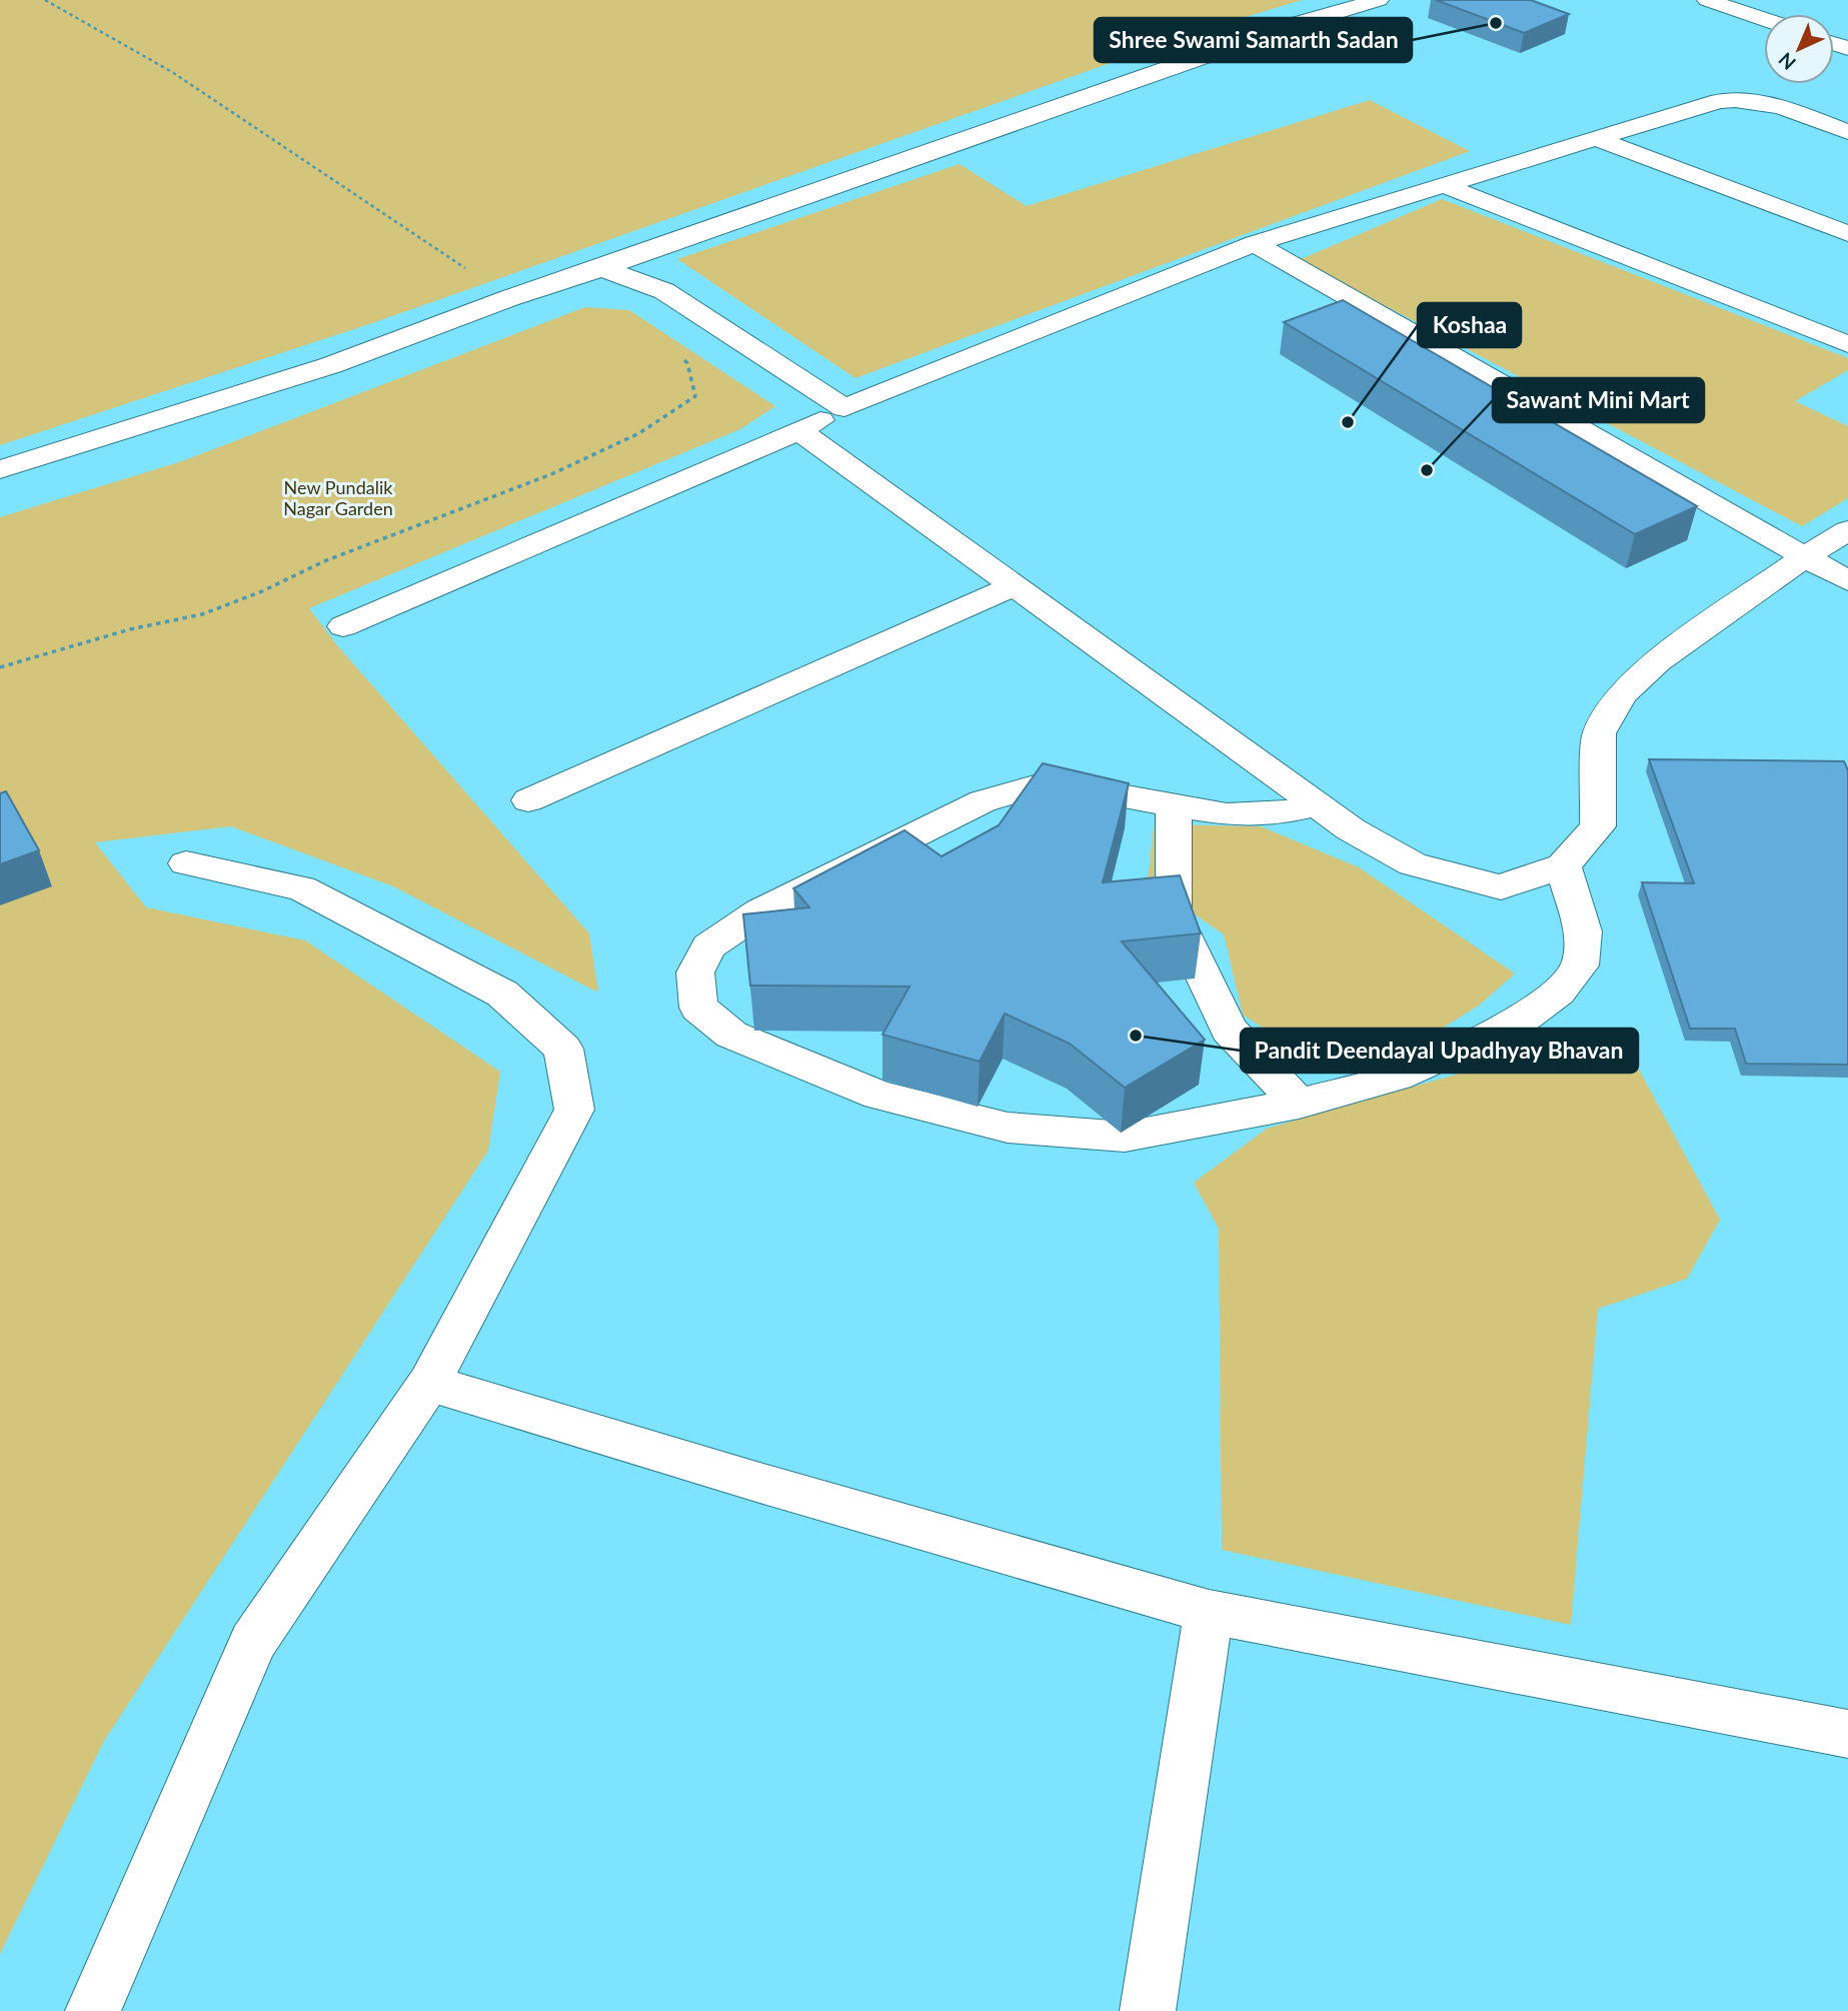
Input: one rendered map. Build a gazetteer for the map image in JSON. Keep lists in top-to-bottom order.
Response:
{
  "parks": ["New Pundalik Nagar Garden"],
  "places": [
    "Shree Swami Samarth Sadan",
    "Koshaa",
    "Sawant Mini Mart",
    "Pandit Deendayal Upadhyay Bhavan"
  ],
  "north": "bottom left"
}
